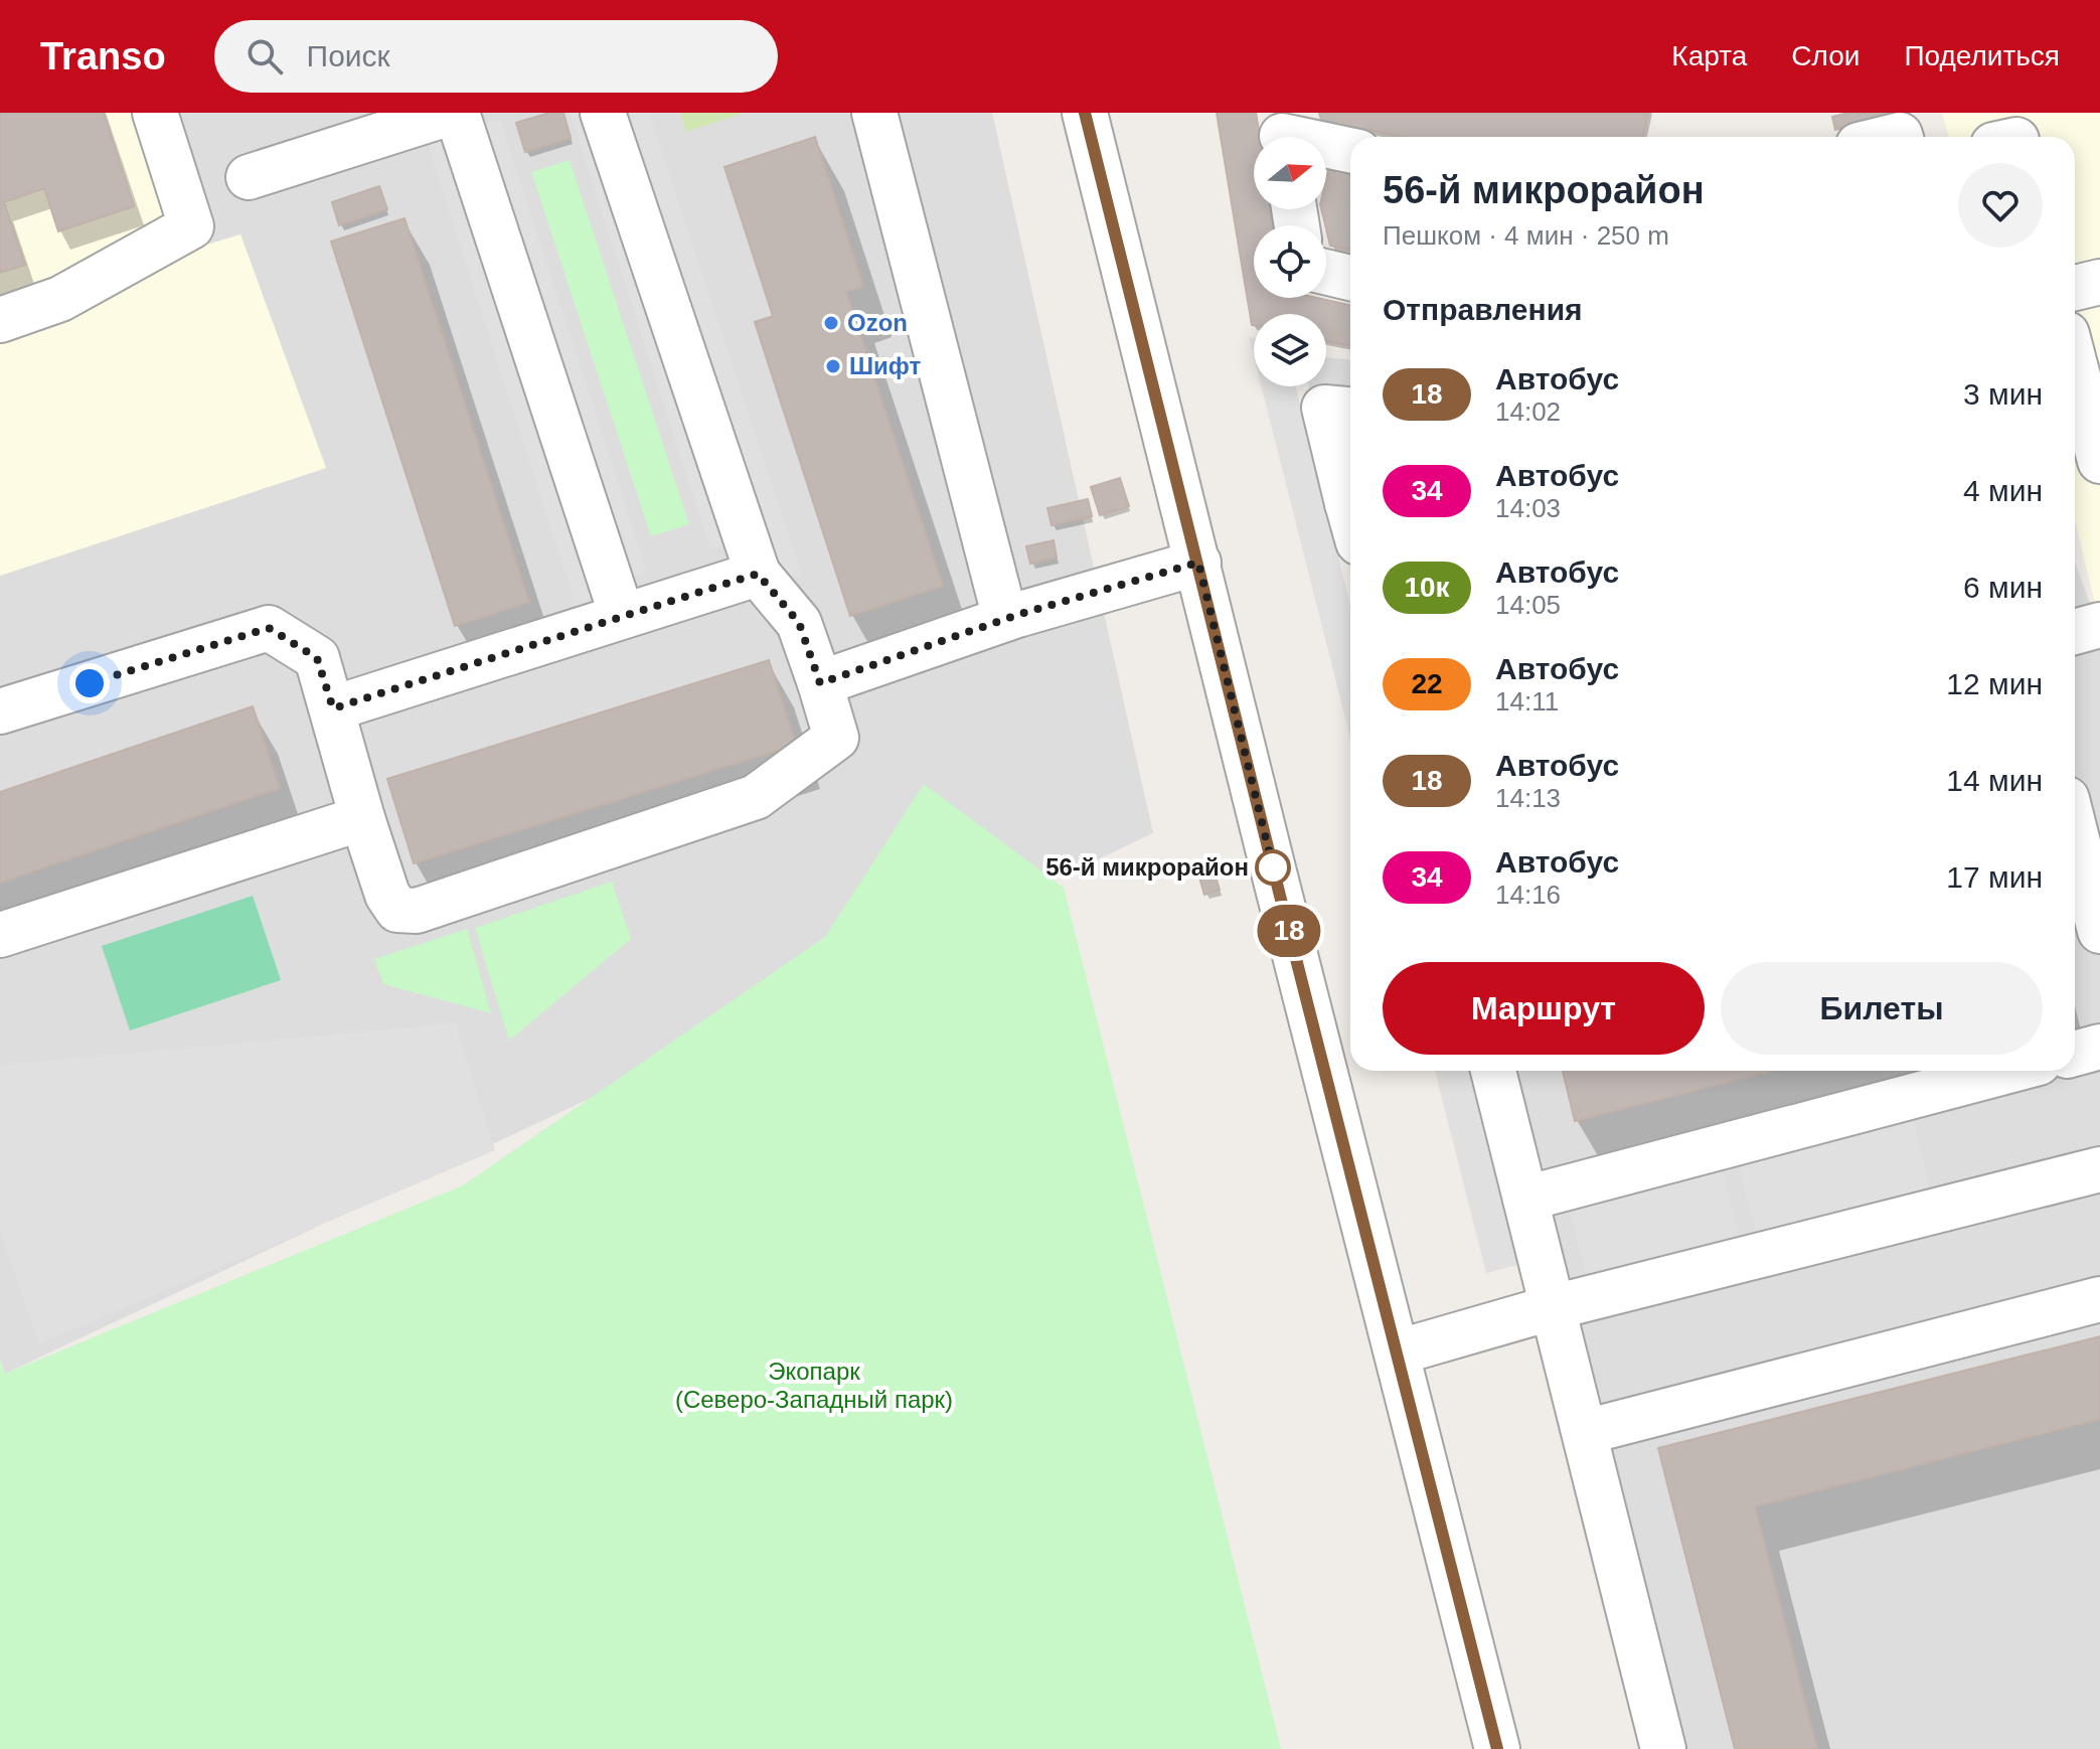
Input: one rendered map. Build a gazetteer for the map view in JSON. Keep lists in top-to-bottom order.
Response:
{
  "parks": ["Экопарк (Северо-Западный парк)"],
  "places": ["Ozon", "Шифт", "56-й микрорайон"],
  "lines": ["bus line 18"],
  "north": "right",
  "page": {
    "header": "Transo",
    "search": "Поиск",
    "nav": ["Карта", "Слои", "Поделиться"],
    "on_map": "18",
    "heading": [
      ["56-й микрорайон", "Пешком · 4 мин · 250 m"],
      "Отправления"
    ],
    "list": [
      {
        "mark": "18",
        "name": "Автобус",
        "note": "14:02",
        "value": "3 мин"
      },
      {
        "mark": "34",
        "name": "Автобус",
        "note": "14:03",
        "value": "4 мин"
      },
      {
        "mark": "10к",
        "name": "Автобус",
        "note": "14:05",
        "value": "6 мин"
      },
      {
        "mark": "22",
        "name": "Автобус",
        "note": "14:11",
        "value": "12 мин"
      },
      {
        "mark": "18",
        "name": "Автобус",
        "note": "14:13",
        "value": "14 мин"
      },
      {
        "mark": "34",
        "name": "Автобус",
        "note": "14:16",
        "value": "17 мин"
      }
    ],
    "buttons": ["Маршрут", "Билеты"]
  }
}
